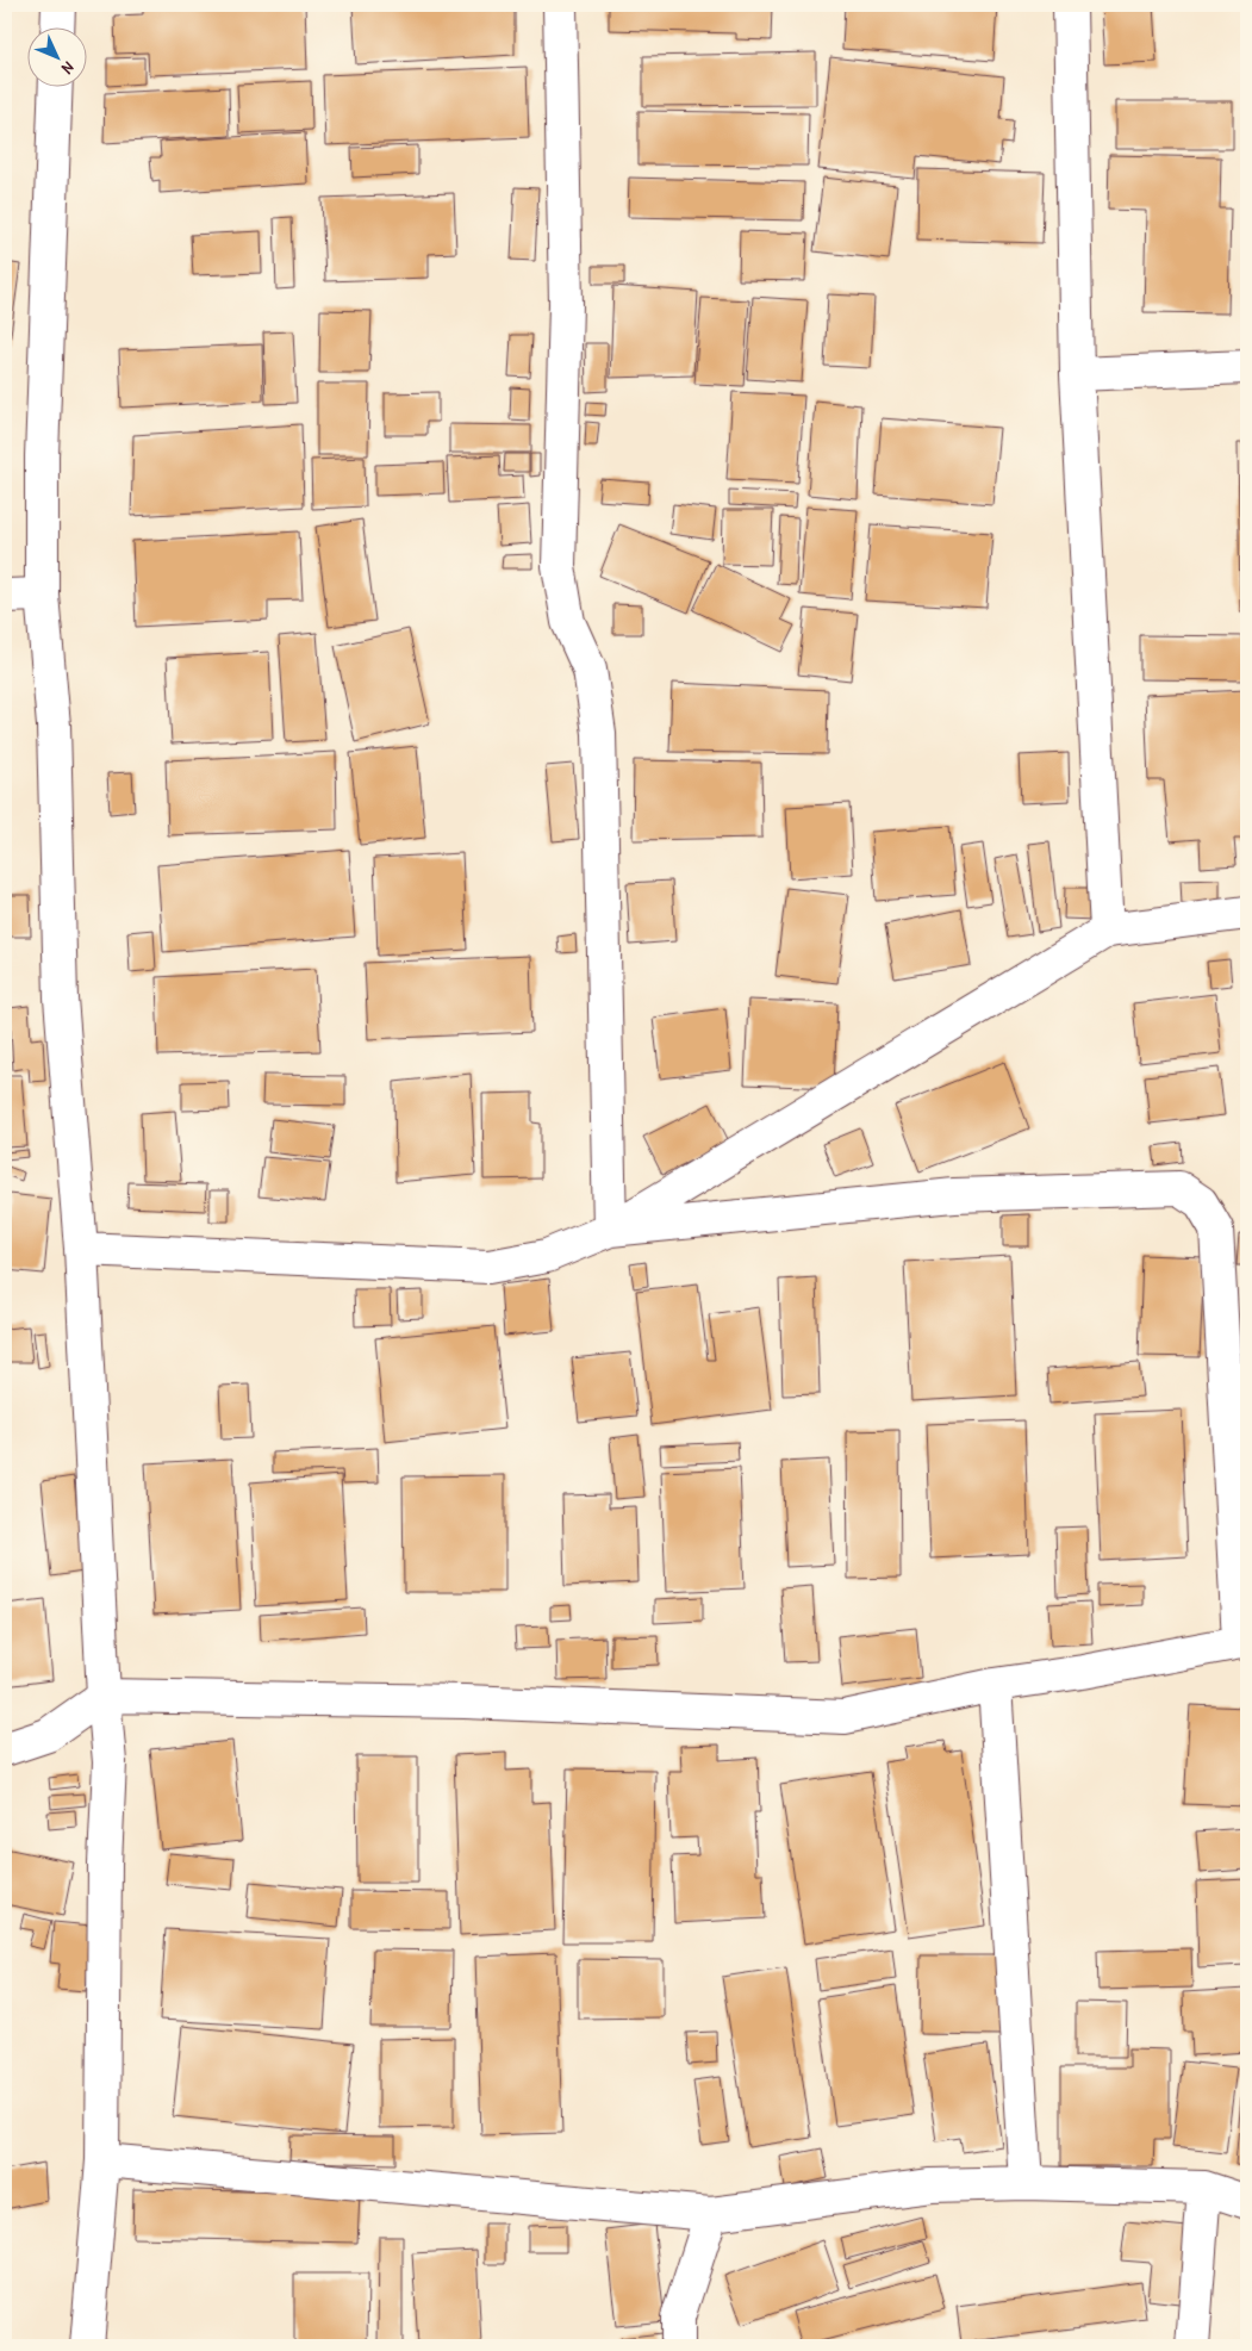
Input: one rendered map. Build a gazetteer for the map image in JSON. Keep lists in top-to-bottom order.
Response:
{
  "north": "bottom right"
}
